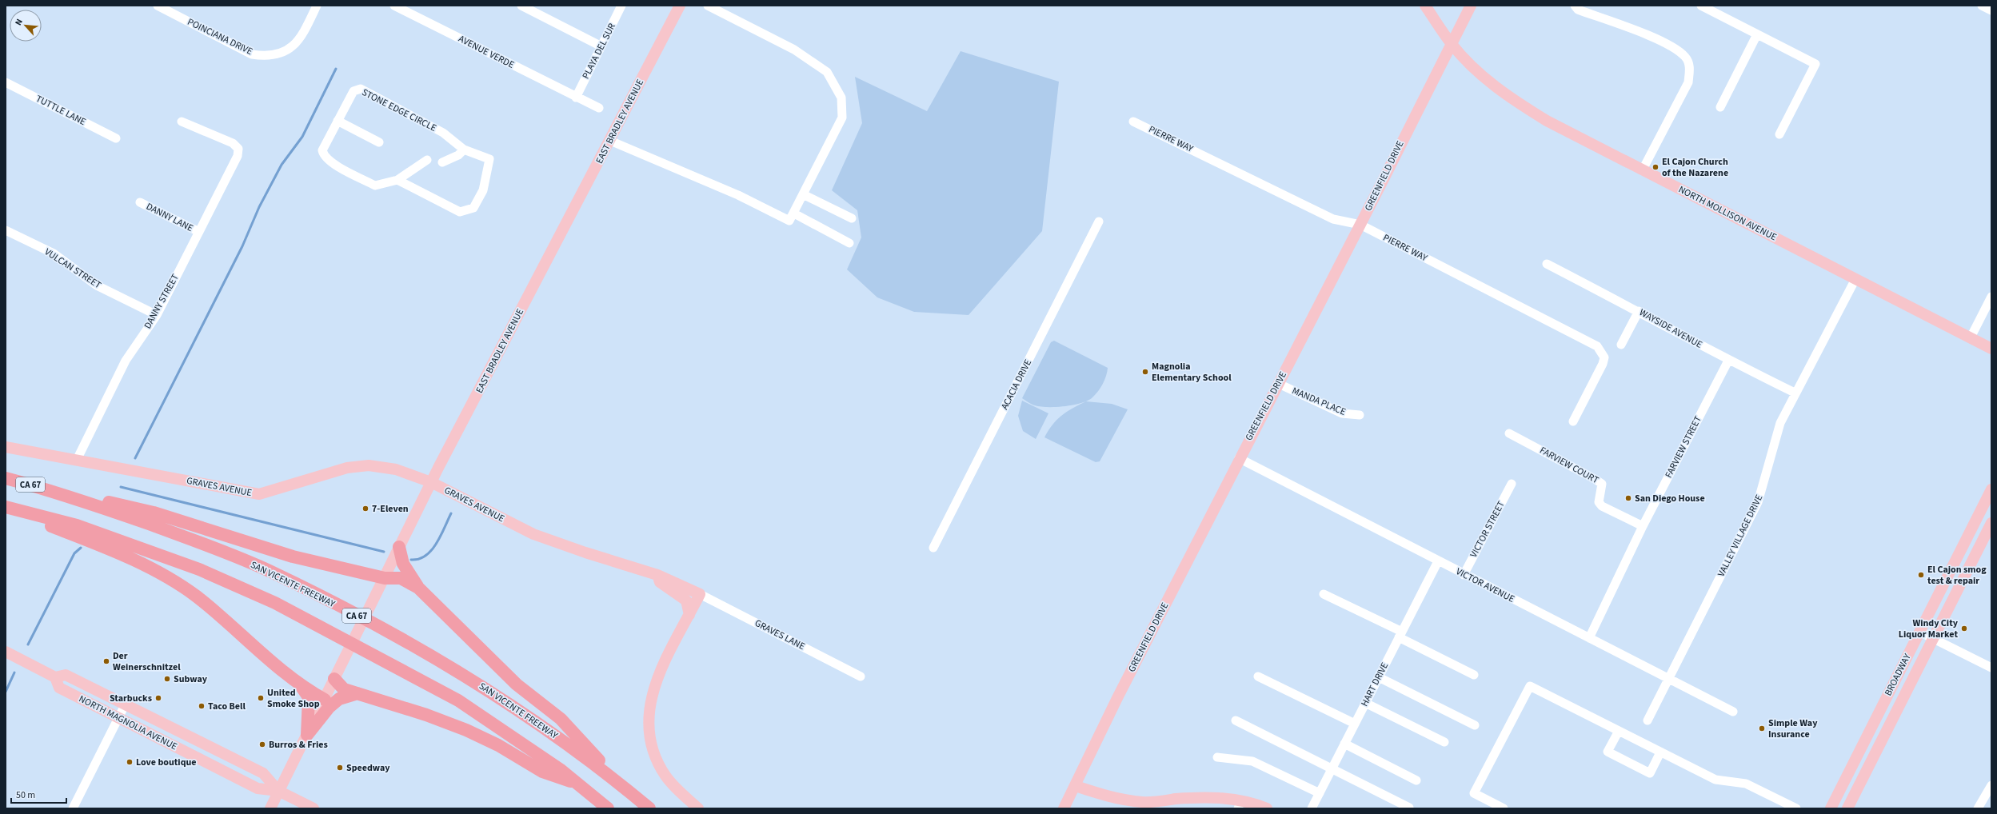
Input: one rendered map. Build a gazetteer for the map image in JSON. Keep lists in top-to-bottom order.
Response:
{
  "streets": {
    "highway": ["CA 67", "SAN VICENTE FREEWAY"],
    "main road": [
      "EAST BRADLEY AVENUE",
      "GREENFIELD DRIVE",
      "NORTH MOLLISON AVENUE",
      "GRAVES AVENUE",
      "BROADWAY",
      "NORTH MAGNOLIA AVENUE"
    ],
    "street": [
      "POINCIANA DRIVE",
      "PLAYA DEL SUR",
      "AVENUE VERDE",
      "TUTTLE LANE",
      "STONE EDGE CIRCLE",
      "PIERRE WAY",
      "DANNY LANE",
      "VULCAN STREET",
      "DANNY STREET",
      "WAYSIDE AVENUE",
      "ACACIA DRIVE",
      "MANDA PLACE",
      "FARVIEW STREET",
      "FARVIEW COURT",
      "VICTOR STREET",
      "VALLEY VILLAGE DRIVE",
      "VICTOR AVENUE",
      "GRAVES LANE",
      "HART DRIVE"
    ]
  },
  "crossings": [
    ["PLAYA DEL SUR", "AVENUE VERDE"],
    ["EAST BRADLEY AVENUE", "GRAVES AVENUE"],
    ["EAST BRADLEY AVENUE", "NORTH MAGNOLIA AVENUE"],
    ["PIERRE WAY", "GREENFIELD DRIVE"],
    ["GREENFIELD DRIVE", "NORTH MOLLISON AVENUE"],
    ["GREENFIELD DRIVE", "MANDA PLACE"],
    ["GREENFIELD DRIVE", "VICTOR AVENUE"],
    ["NORTH MOLLISON AVENUE", "VALLEY VILLAGE DRIVE"],
    ["DANNY LANE", "DANNY STREET"],
    ["VULCAN STREET", "DANNY STREET"],
    ["DANNY STREET", "GRAVES AVENUE"],
    ["WAYSIDE AVENUE", "FARVIEW STREET"],
    ["WAYSIDE AVENUE", "VALLEY VILLAGE DRIVE"],
    ["FARVIEW STREET", "FARVIEW COURT"],
    ["FARVIEW STREET", "VICTOR AVENUE"],
    ["GRAVES AVENUE", "GRAVES LANE"],
    ["VICTOR STREET", "VICTOR AVENUE"],
    ["VALLEY VILLAGE DRIVE", "VICTOR AVENUE"],
    ["VICTOR AVENUE", "HART DRIVE"]
  ],
  "places": [
    "El Cajon Church of the Nazarene",
    "Magnolia Elementary School",
    "San Diego House",
    "7-Eleven",
    "El Cajon smog test & repair",
    "Windy City Liquor Market",
    "Der Weinerschnitzel",
    "Subway",
    "Starbucks",
    "United Smoke Shop",
    "Taco Bell",
    "Simple Way Insurance",
    "Burros & Fries",
    "Love boutique",
    "Speedway"
  ],
  "scale_bar": "50 m",
  "north": "top left"
}
